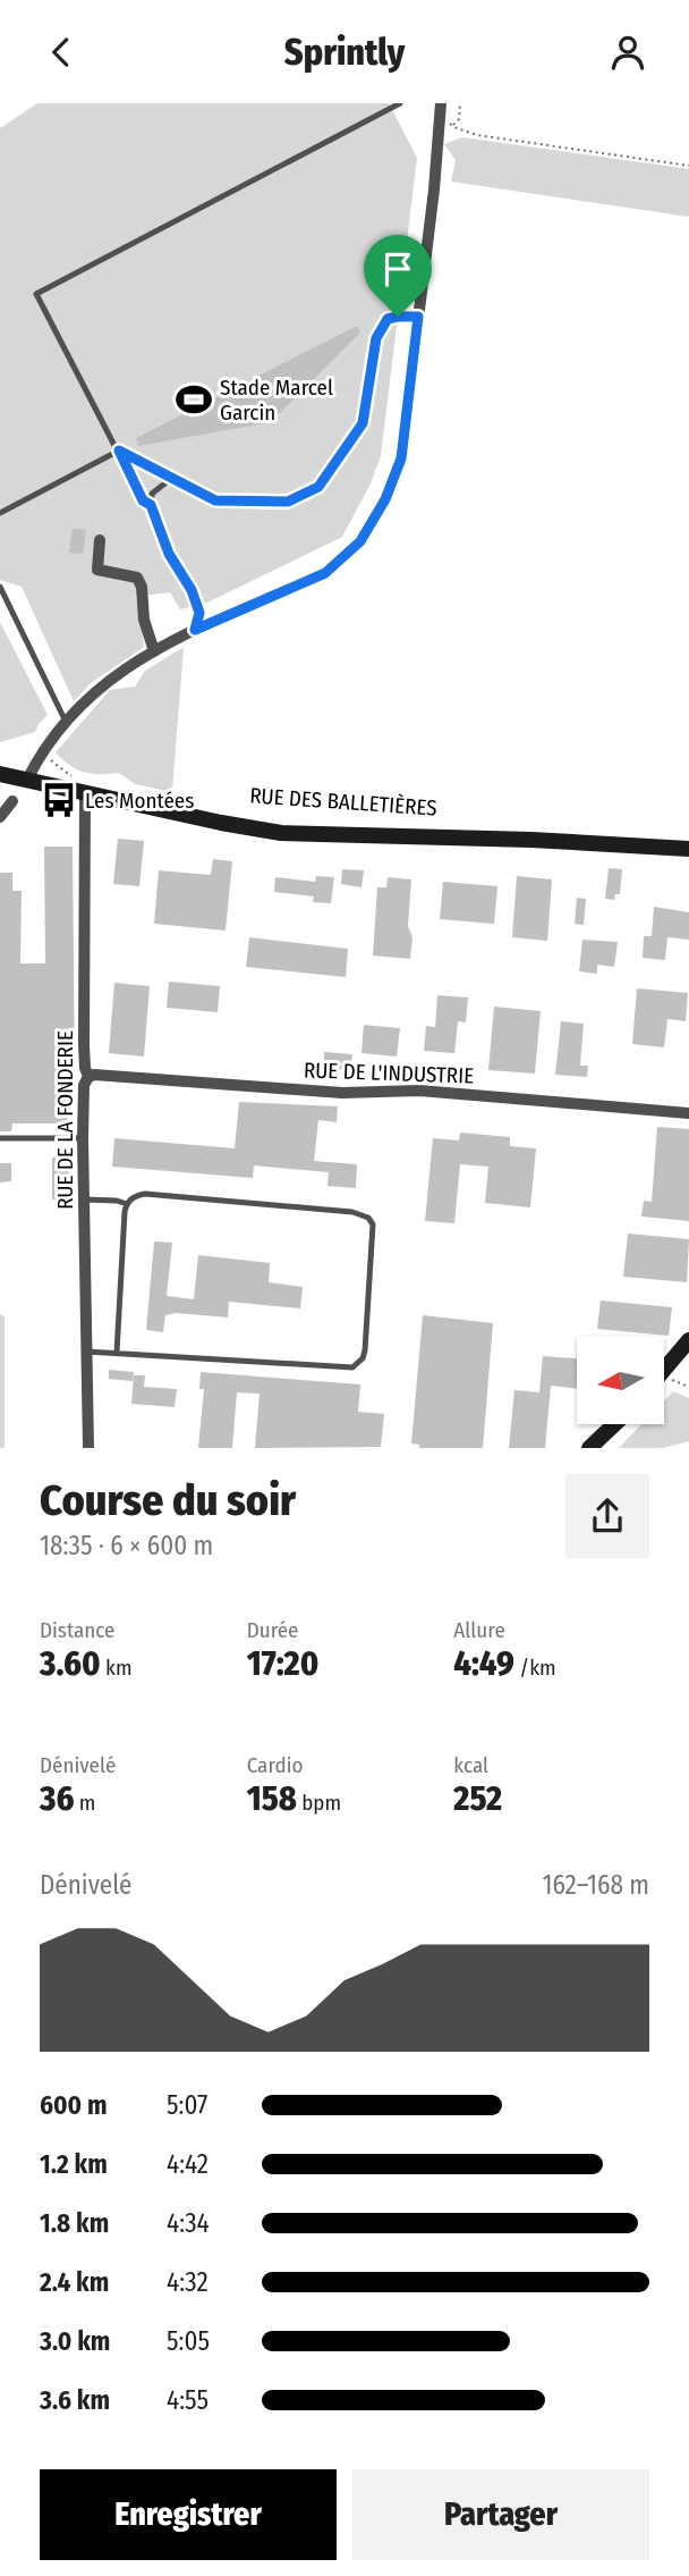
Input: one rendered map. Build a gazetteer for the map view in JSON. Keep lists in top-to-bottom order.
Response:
{
  "streets": {
    "street": ["RUE DE L'INDUSTRIE", "RUE DE LA FONDERIE"]
  },
  "crossings": [
    ["RUE DE L'INDUSTRIE", "RUE DE LA FONDERIE"]
  ],
  "places": {
    "sports": ["Stade Marcel Garcin"],
    "bus stop": ["Les Montées"]
  },
  "north": "left",
  "page": {
    "header": "Sprintly",
    "heading": ["Course du soir", "18:35 · 6 × 600 m"],
    "stats": [
      ["Distance", "3.60 km"],
      ["Durée", "17:20"],
      ["Allure", "4:49 /km"],
      ["Dénivelé", "36 m"],
      ["Cardio", "158 bpm"],
      ["kcal", "252"]
    ],
    "chart": ["Dénivelé", "162–168 m"],
    "list": [
      {
        "name": "600 m",
        "note": "5:07"
      },
      {
        "name": "1.2 km",
        "note": "4:42"
      },
      {
        "name": "1.8 km",
        "note": "4:34"
      },
      {
        "name": "2.4 km",
        "note": "4:32"
      },
      {
        "name": "3.0 km",
        "note": "5:05"
      },
      {
        "name": "3.6 km",
        "note": "4:55"
      }
    ],
    "buttons": ["Enregistrer", "Partager"]
  }
}
